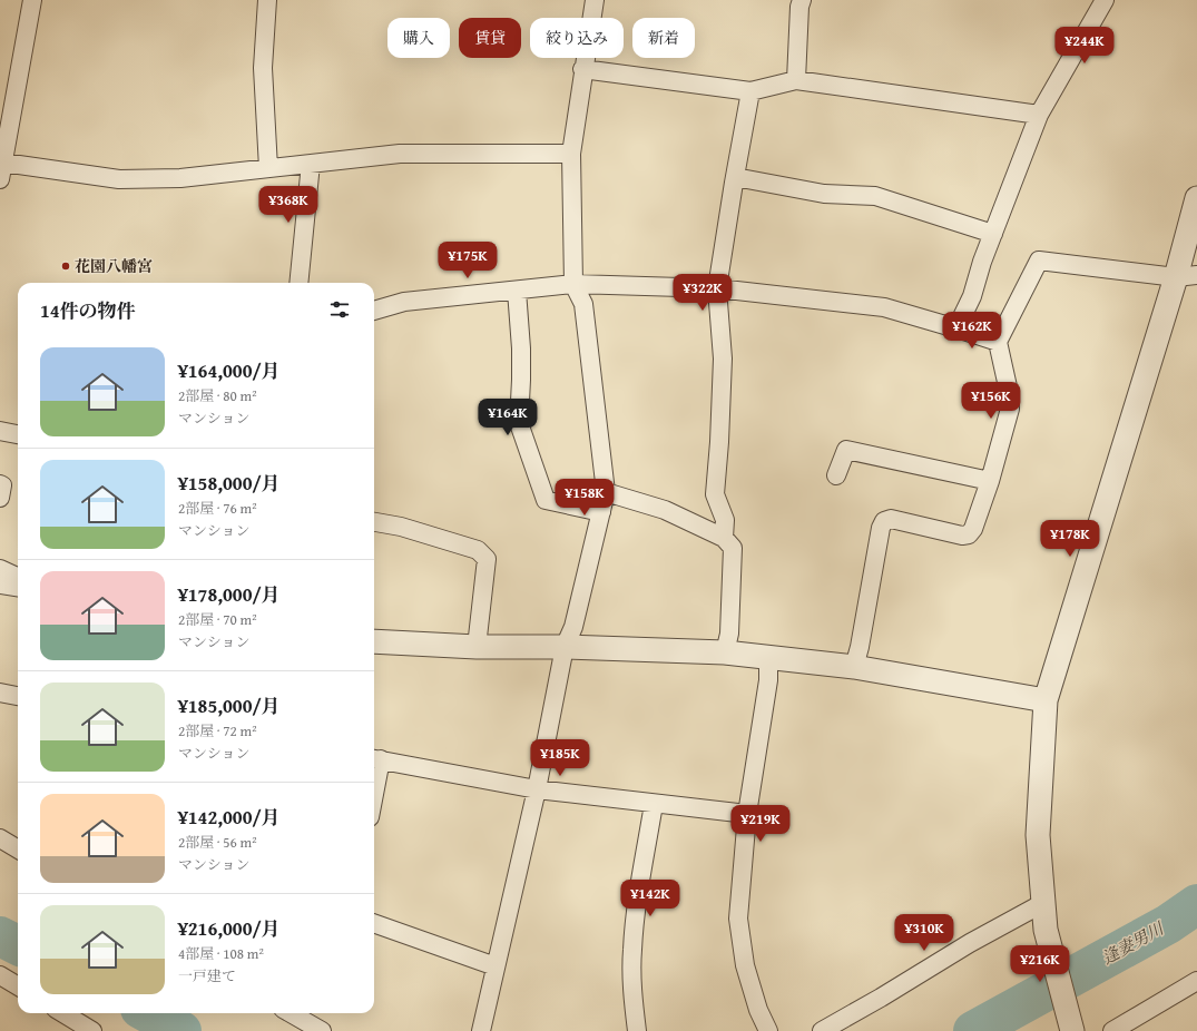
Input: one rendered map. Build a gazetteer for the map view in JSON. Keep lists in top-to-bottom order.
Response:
{
  "water": ["逢妻男川"],
  "places": ["花園八幡宮"],
  "page": {
    "chip": [
      "購入",
      "賃貸",
      "絞り込み",
      "新着"
    ],
    "price": [
      "¥244K",
      "¥368K",
      "¥175K",
      "¥322K",
      "¥162K",
      "¥156K",
      "¥164K",
      "¥158K",
      "¥178K",
      "¥185K",
      "¥219K",
      "¥142K",
      "¥310K",
      "¥216K"
    ],
    "heading": "14件の物件",
    "list": [
      {
        "name": "¥164,000/月",
        "note": "2部屋 · 80 m² · マンション"
      },
      {
        "name": "¥158,000/月",
        "note": "2部屋 · 76 m² · マンション"
      },
      {
        "name": "¥178,000/月",
        "note": "2部屋 · 70 m² · マンション"
      },
      {
        "name": "¥185,000/月",
        "note": "2部屋 · 72 m² · マンション"
      },
      {
        "name": "¥142,000/月",
        "note": "2部屋 · 56 m² · マンション"
      },
      {
        "name": "¥216,000/月",
        "note": "4部屋 · 108 m² · 一戸建て"
      }
    ]
  }
}
